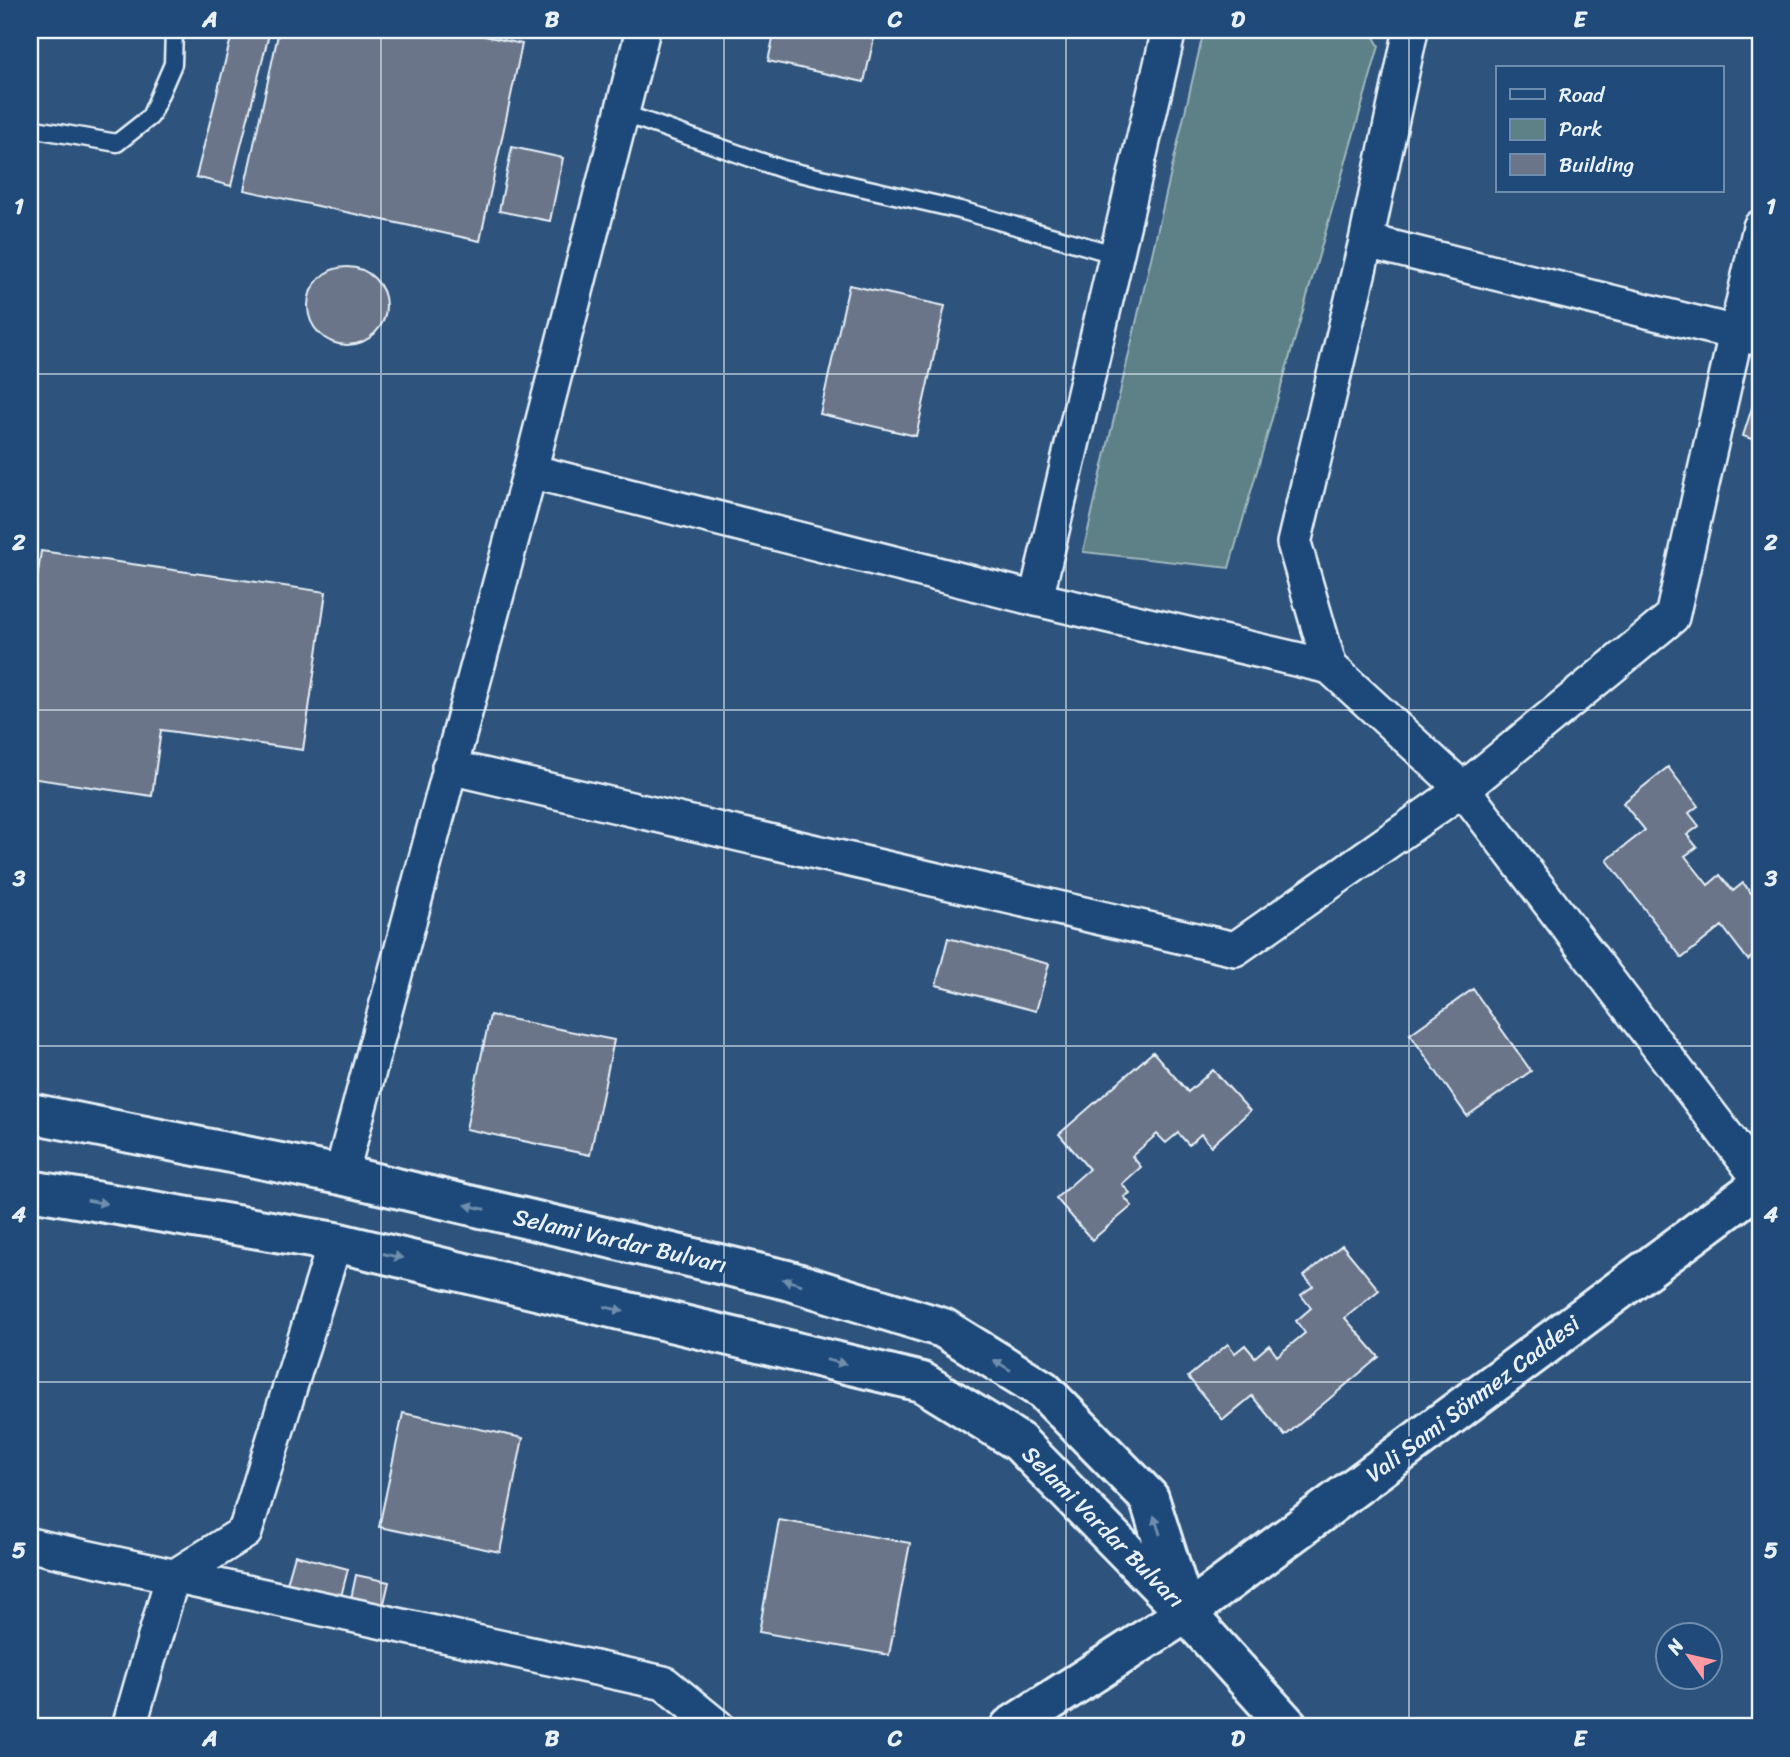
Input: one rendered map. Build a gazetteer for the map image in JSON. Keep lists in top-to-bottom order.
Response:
{
  "streets": {
    "street": ["Selami Vardar Bulvarı", "Vali Sami Sönmez Caddesi"]
  },
  "crossings": [
    ["Selami Vardar Bulvarı", "Vali Sami Sönmez Caddesi"]
  ],
  "legend": ["Road", "Park", "Building"],
  "north": "top left",
  "grid": {
    "columns": [
      "A",
      "B",
      "C",
      "D",
      "E"
    ],
    "rows": [
      "1",
      "2",
      "3",
      "4",
      "5"
    ]
  }
}
